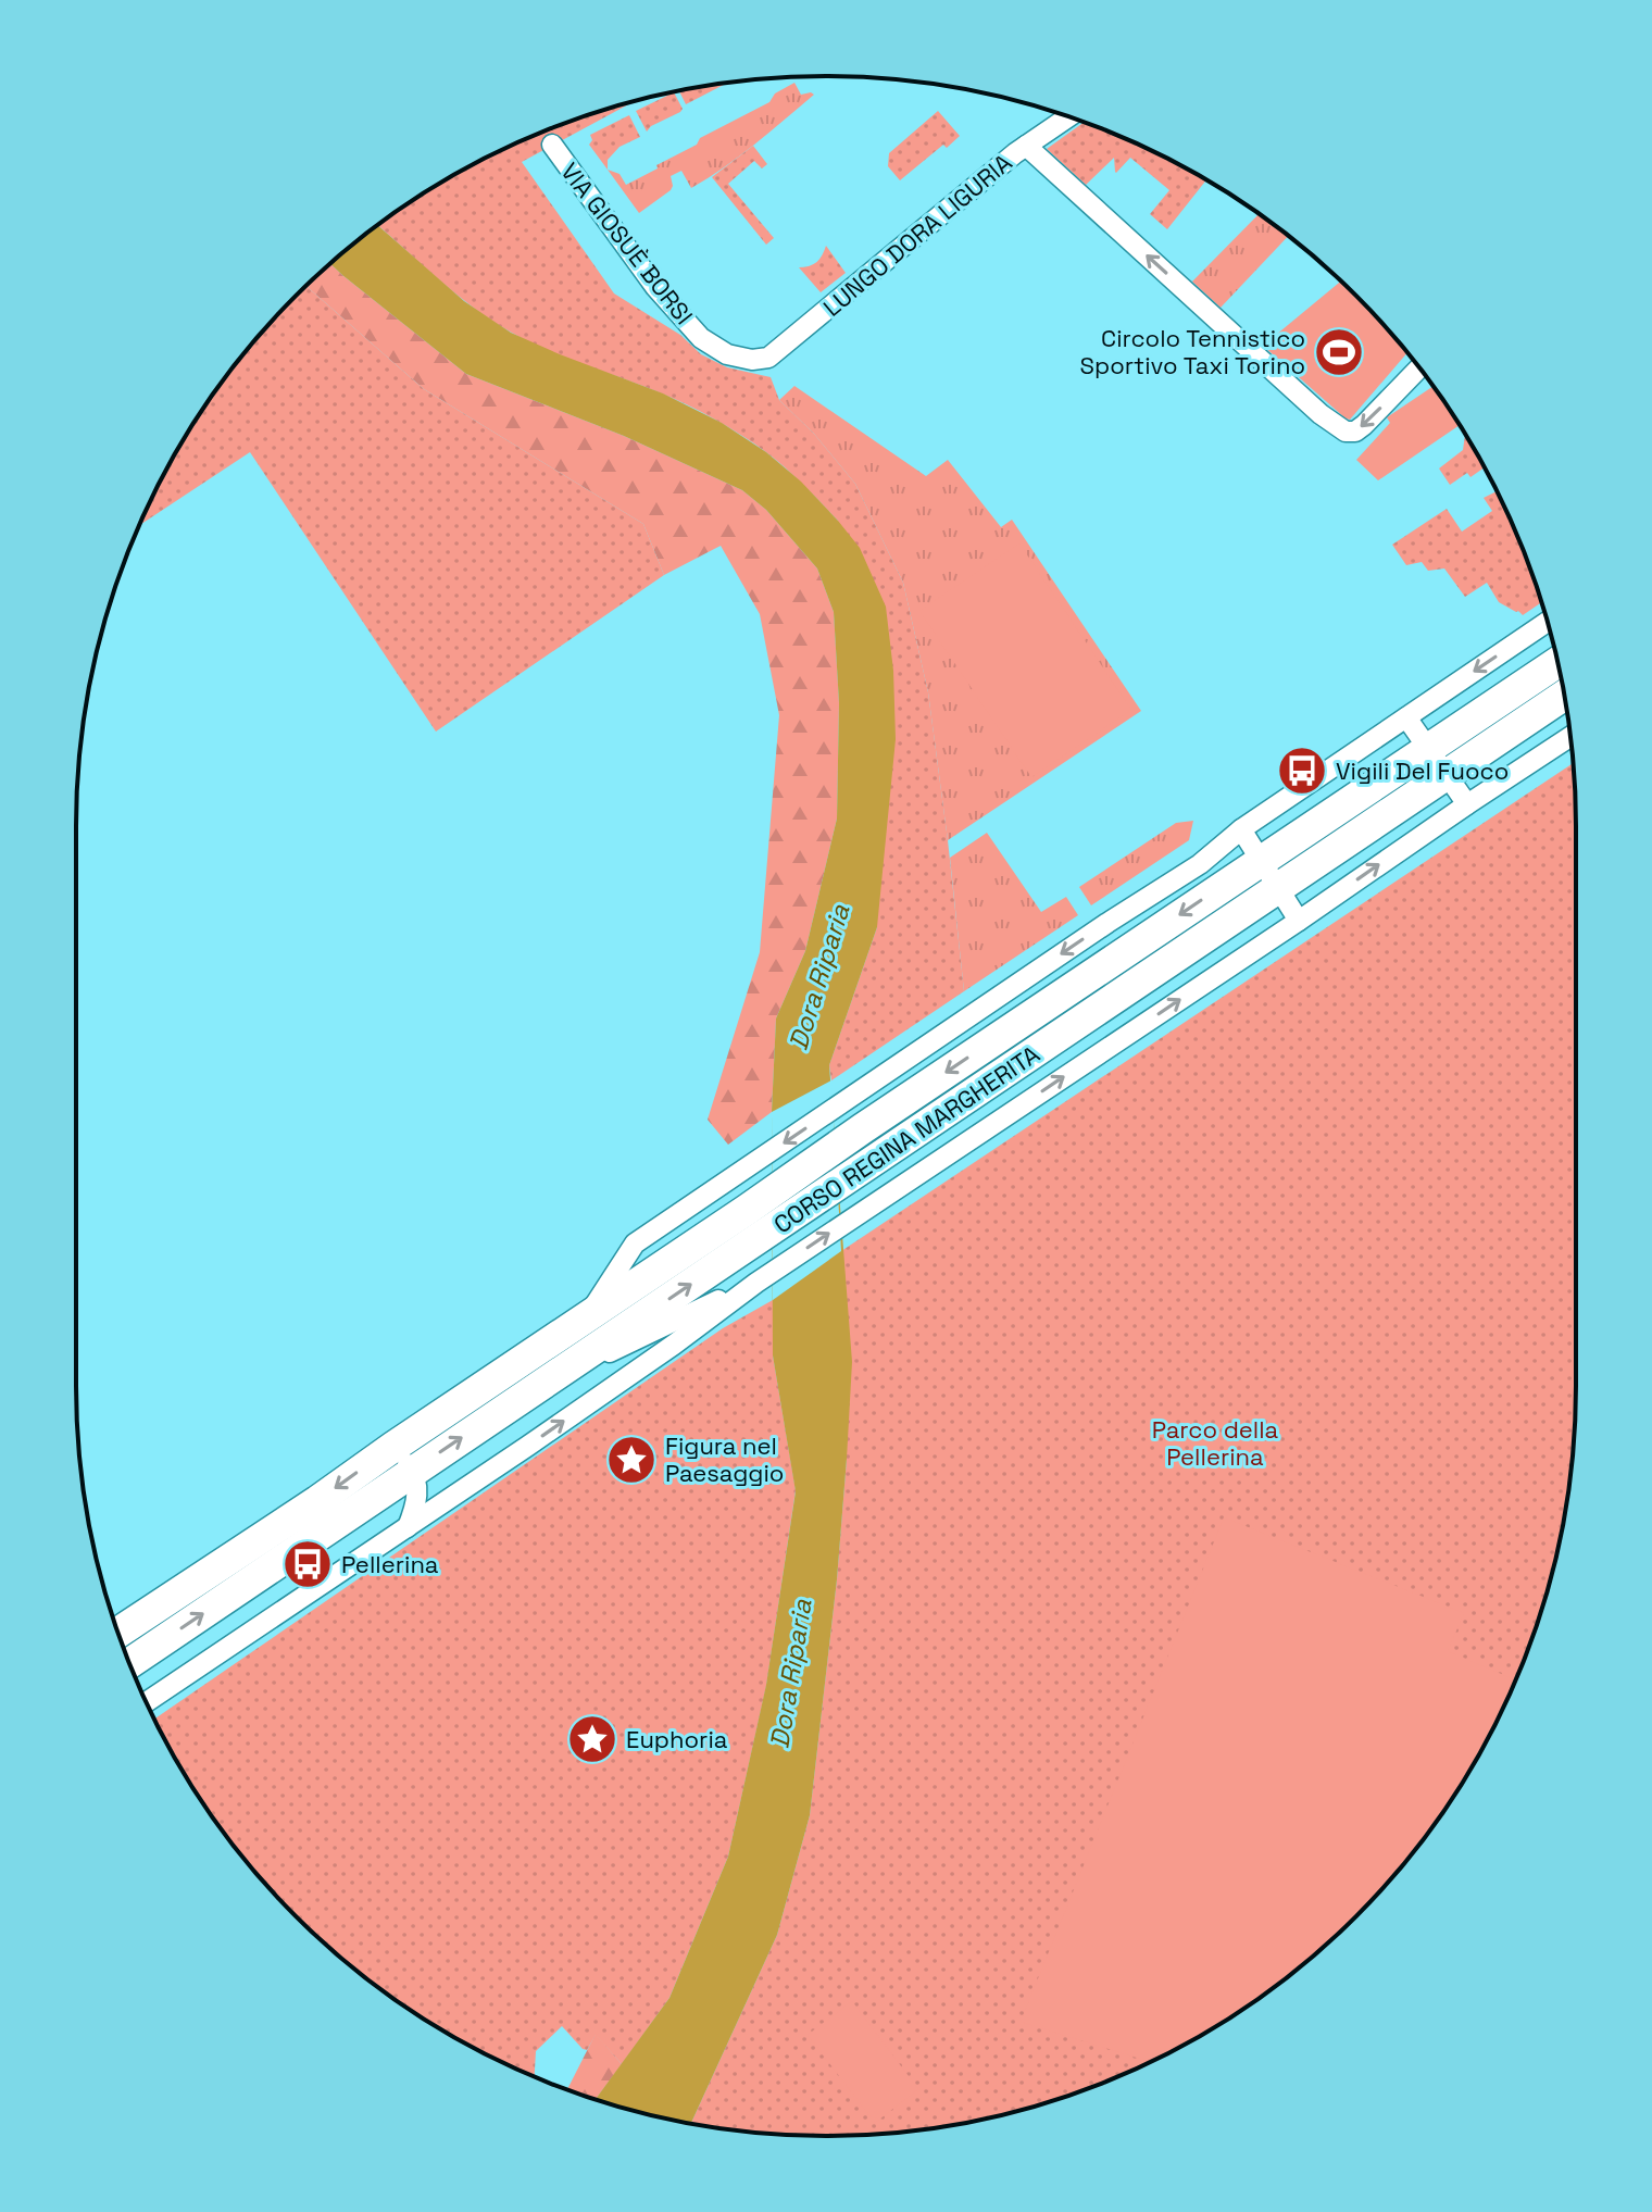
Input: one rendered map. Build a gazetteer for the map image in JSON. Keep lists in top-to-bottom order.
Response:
{
  "streets": {
    "main road": ["CORSO REGINA MARGHERITA"],
    "street": ["LUNGO DORA LIGURIA", "VIA GIOSUÈ BORSI"]
  },
  "crossings": [
    ["LUNGO DORA LIGURIA", "VIA GIOSUÈ BORSI"]
  ],
  "water": ["Dora Riparia"],
  "parks": ["Parco della Pellerina"],
  "places": {
    "sports": ["Circolo Tennistico Sportivo Taxi Torino"],
    "bus stop": ["Vigili Del Fuoco", "Pellerina"],
    "place": ["Figura nel Paesaggio", "Euphoria"]
  }
}
